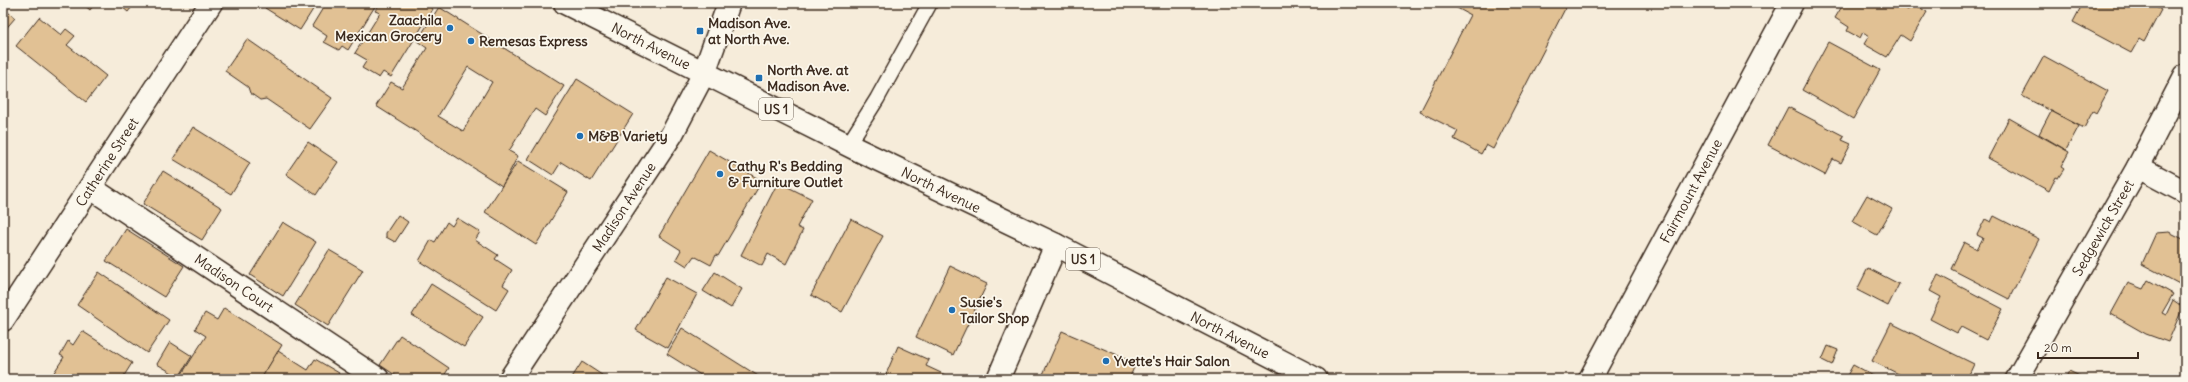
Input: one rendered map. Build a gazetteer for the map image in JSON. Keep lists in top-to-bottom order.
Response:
{
  "streets": {
    "street": [
      "North Avenue",
      "US 1",
      "Catherine Street",
      "Fairmount Avenue",
      "Madison Avenue",
      "Sedgewick Street",
      "Madison Court"
    ]
  },
  "crossings": [
    ["North Avenue", "Madison Avenue"],
    ["Catherine Street", "Madison Court"]
  ],
  "places": {
    "other": [
      "Zaachila Mexican Grocery",
      "Remesas Express",
      "M&B Variety",
      "Cathy R's Bedding & Furniture Outlet",
      "Susie's Tailor Shop",
      "Yvette's Hair Salon"
    ],
    "transit": ["Madison Ave. at North Ave.", "North Ave. at Madison Ave."]
  },
  "scale_bar": "20 m"
}
